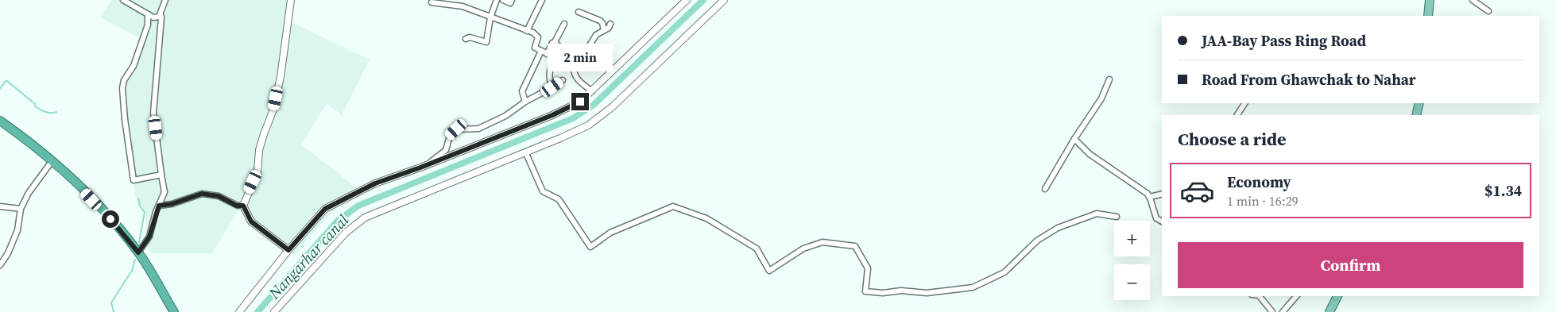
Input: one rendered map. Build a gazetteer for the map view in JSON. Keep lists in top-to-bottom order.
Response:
{
  "water": ["Nangarhar canal"],
  "page": {
    "banner": ["JAA-Bay Pass Ring Road", "Road From Ghawchak to Nahar"],
    "bubble": "2 min",
    "heading": "Choose a ride",
    "list": [
      {
        "name": "Economy",
        "note": "1 min · 16:29",
        "value": "$1.34"
      }
    ],
    "map_buttons": ["+", "−"],
    "buttons": "Confirm"
  }
}
